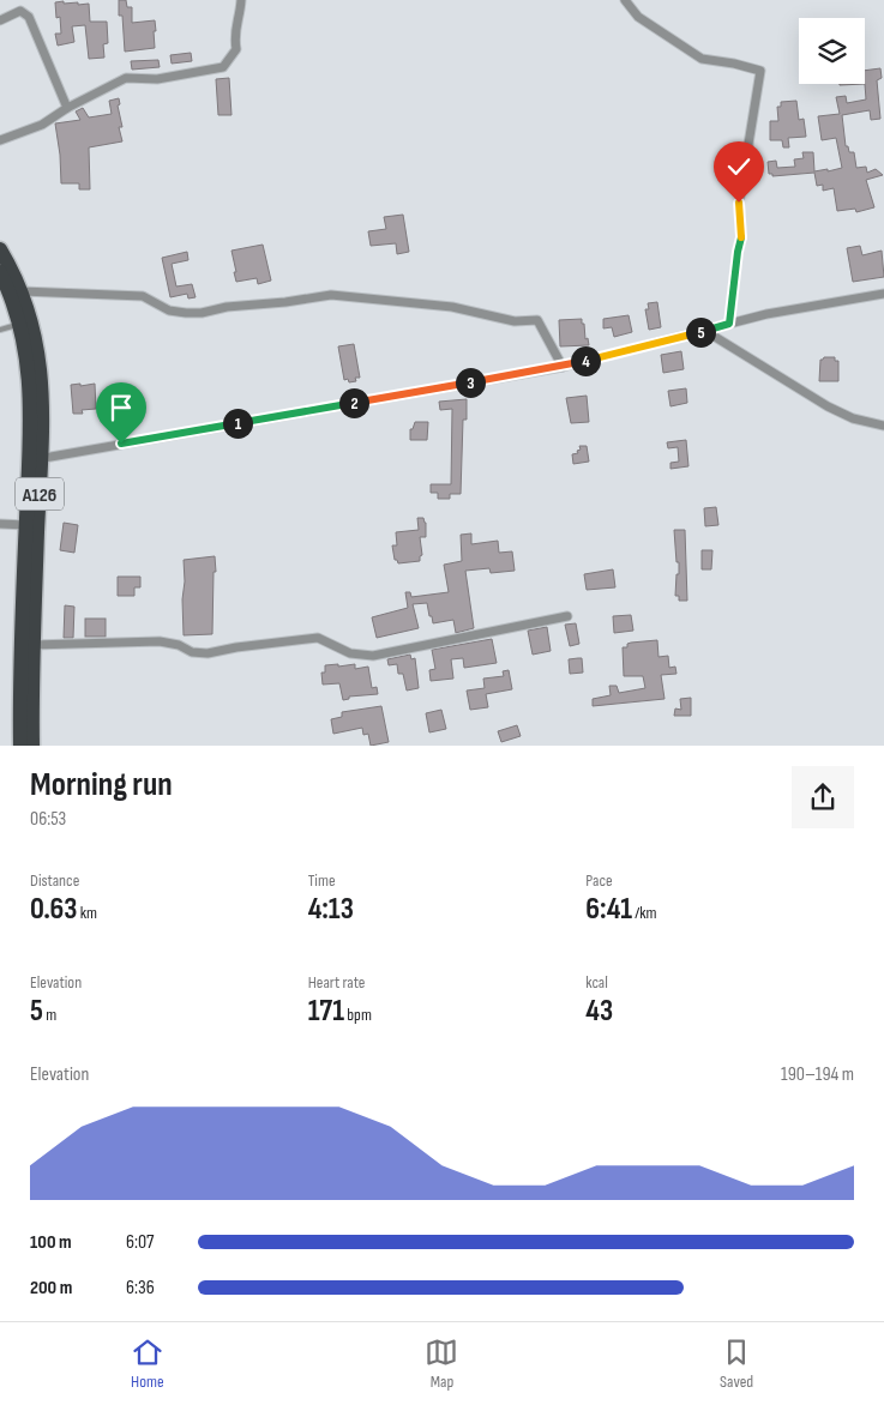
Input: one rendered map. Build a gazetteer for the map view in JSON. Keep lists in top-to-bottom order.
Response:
{
  "streets": {
    "highway": ["A126"]
  },
  "page": {
    "pins": [
      "5",
      "4",
      "3",
      "2",
      "1"
    ],
    "heading": ["Morning run", "06:53"],
    "stats": [
      ["Distance", "0.63 km"],
      ["Time", "4:13"],
      ["Pace", "6:41 /km"],
      ["Elevation", "5 m"],
      ["Heart rate", "171 bpm"],
      ["kcal", "43"]
    ],
    "chart": ["Elevation", "190–194 m"],
    "list": [
      {
        "name": "100 m",
        "note": "6:07"
      },
      {
        "name": "200 m",
        "note": "6:36"
      }
    ],
    "tabs": ["Home", "Map", "Saved"]
  }
}
